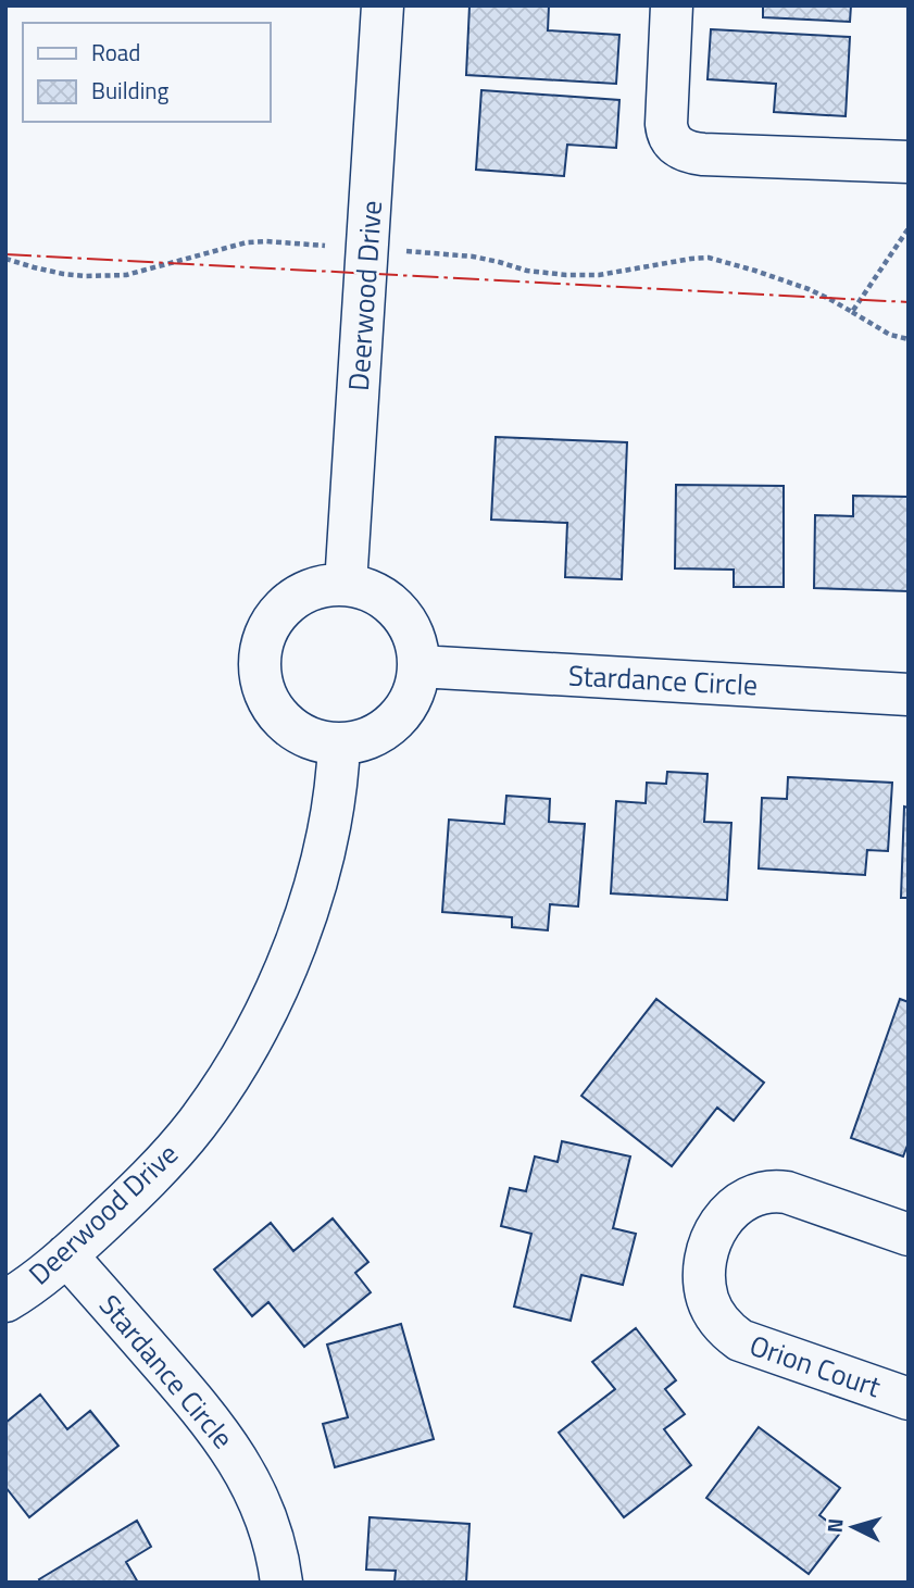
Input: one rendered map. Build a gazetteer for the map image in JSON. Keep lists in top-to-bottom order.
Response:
{
  "streets": {
    "street": ["Deerwood Drive", "Stardance Circle", "Orion Court"]
  },
  "crossings": [
    ["Deerwood Drive", "Stardance Circle"]
  ],
  "legend": ["Road", "Building"],
  "north": "left"
}
